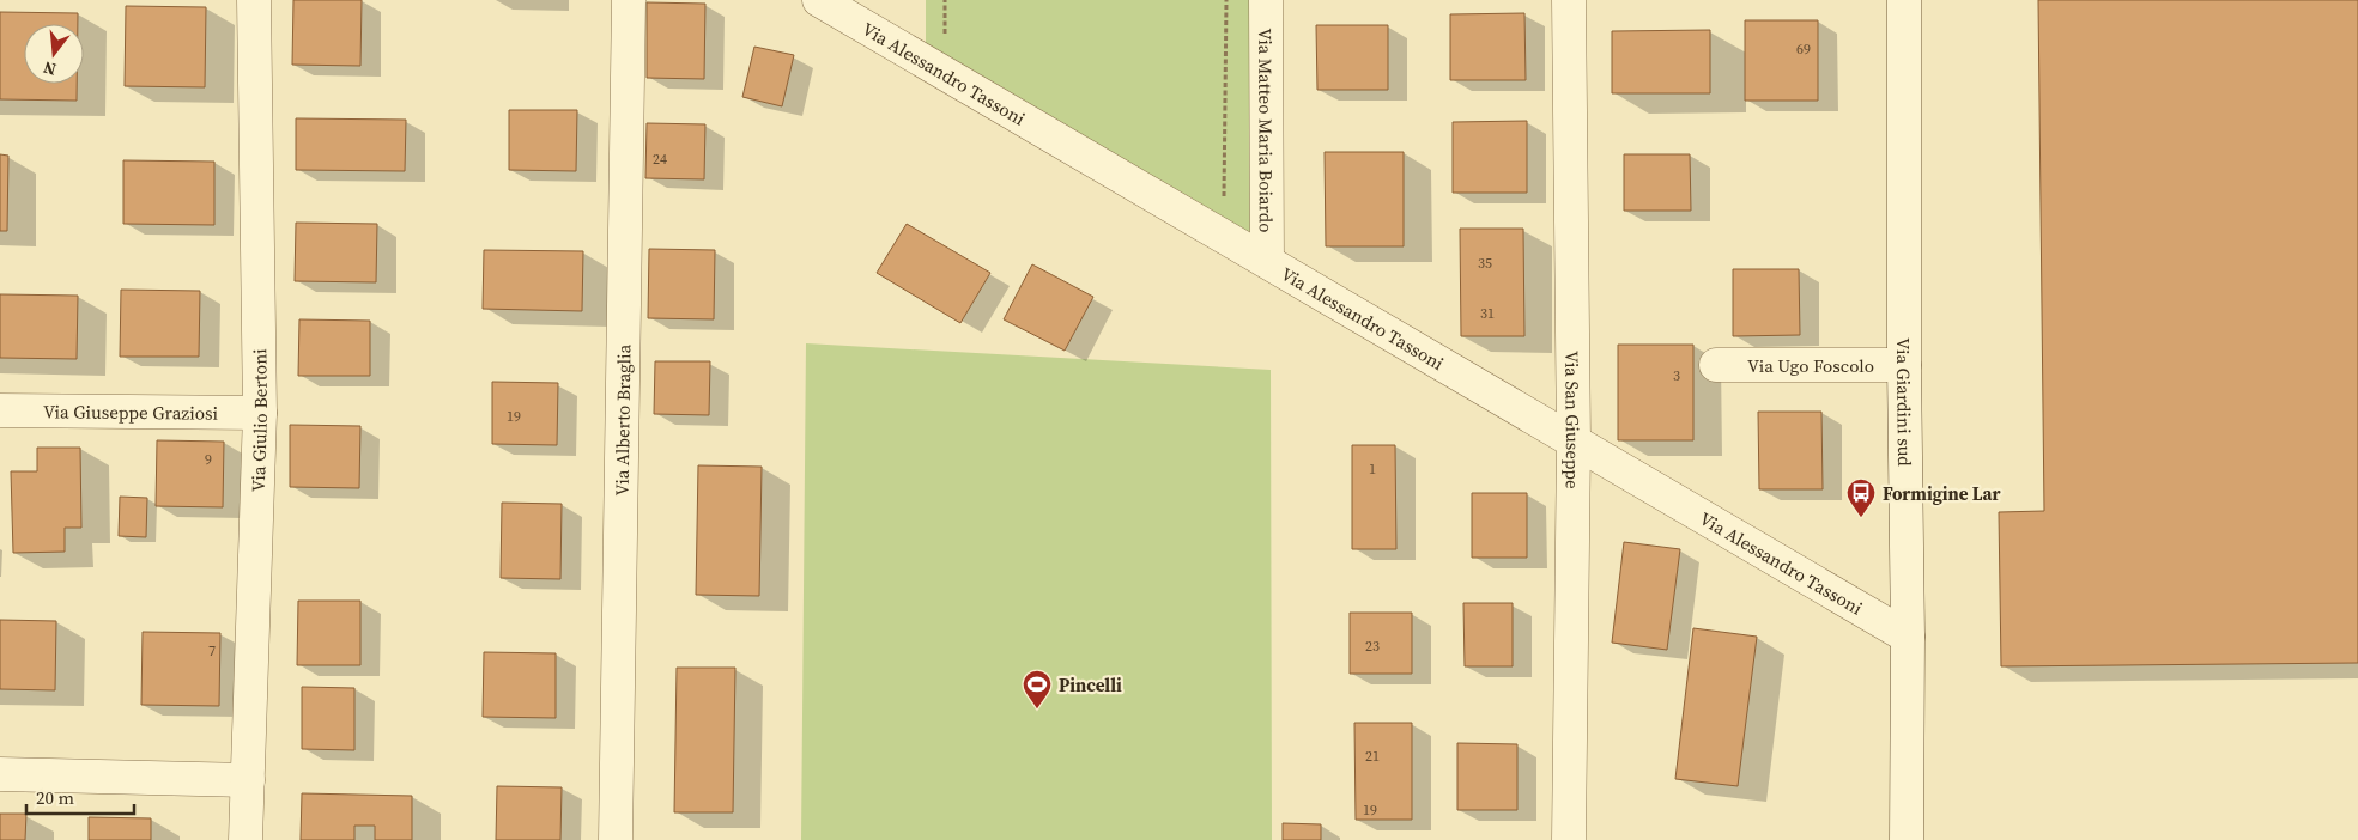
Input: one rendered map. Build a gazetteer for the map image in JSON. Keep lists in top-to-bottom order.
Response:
{
  "streets": {
    "street": [
      "Via Alessandro Tassoni",
      "Via Matteo Maria Boiardo",
      "Via Ugo Foscolo",
      "Via Giardini sud",
      "Via Giuseppe Graziosi",
      "Via Giulio Bertoni",
      "Via Alberto Braglia",
      "Via San Giuseppe"
    ]
  },
  "crossings": [
    ["Via Alessandro Tassoni", "Via Matteo Maria Boiardo"],
    ["Via Alessandro Tassoni", "Via Giardini sud"],
    ["Via Alessandro Tassoni", "Via San Giuseppe"],
    ["Via Ugo Foscolo", "Via Giardini sud"],
    ["Via Giuseppe Graziosi", "Via Giulio Bertoni"]
  ],
  "places": {
    "bus stop": ["Formigine Lar"],
    "sports": ["Pincelli"]
  },
  "house_numbers": [
    "69",
    "24",
    "35",
    "31",
    "3",
    "19",
    "9",
    "1",
    "23",
    "7",
    "21",
    "19"
  ],
  "scale_bar": "20 m",
  "north": "bottom"
}
